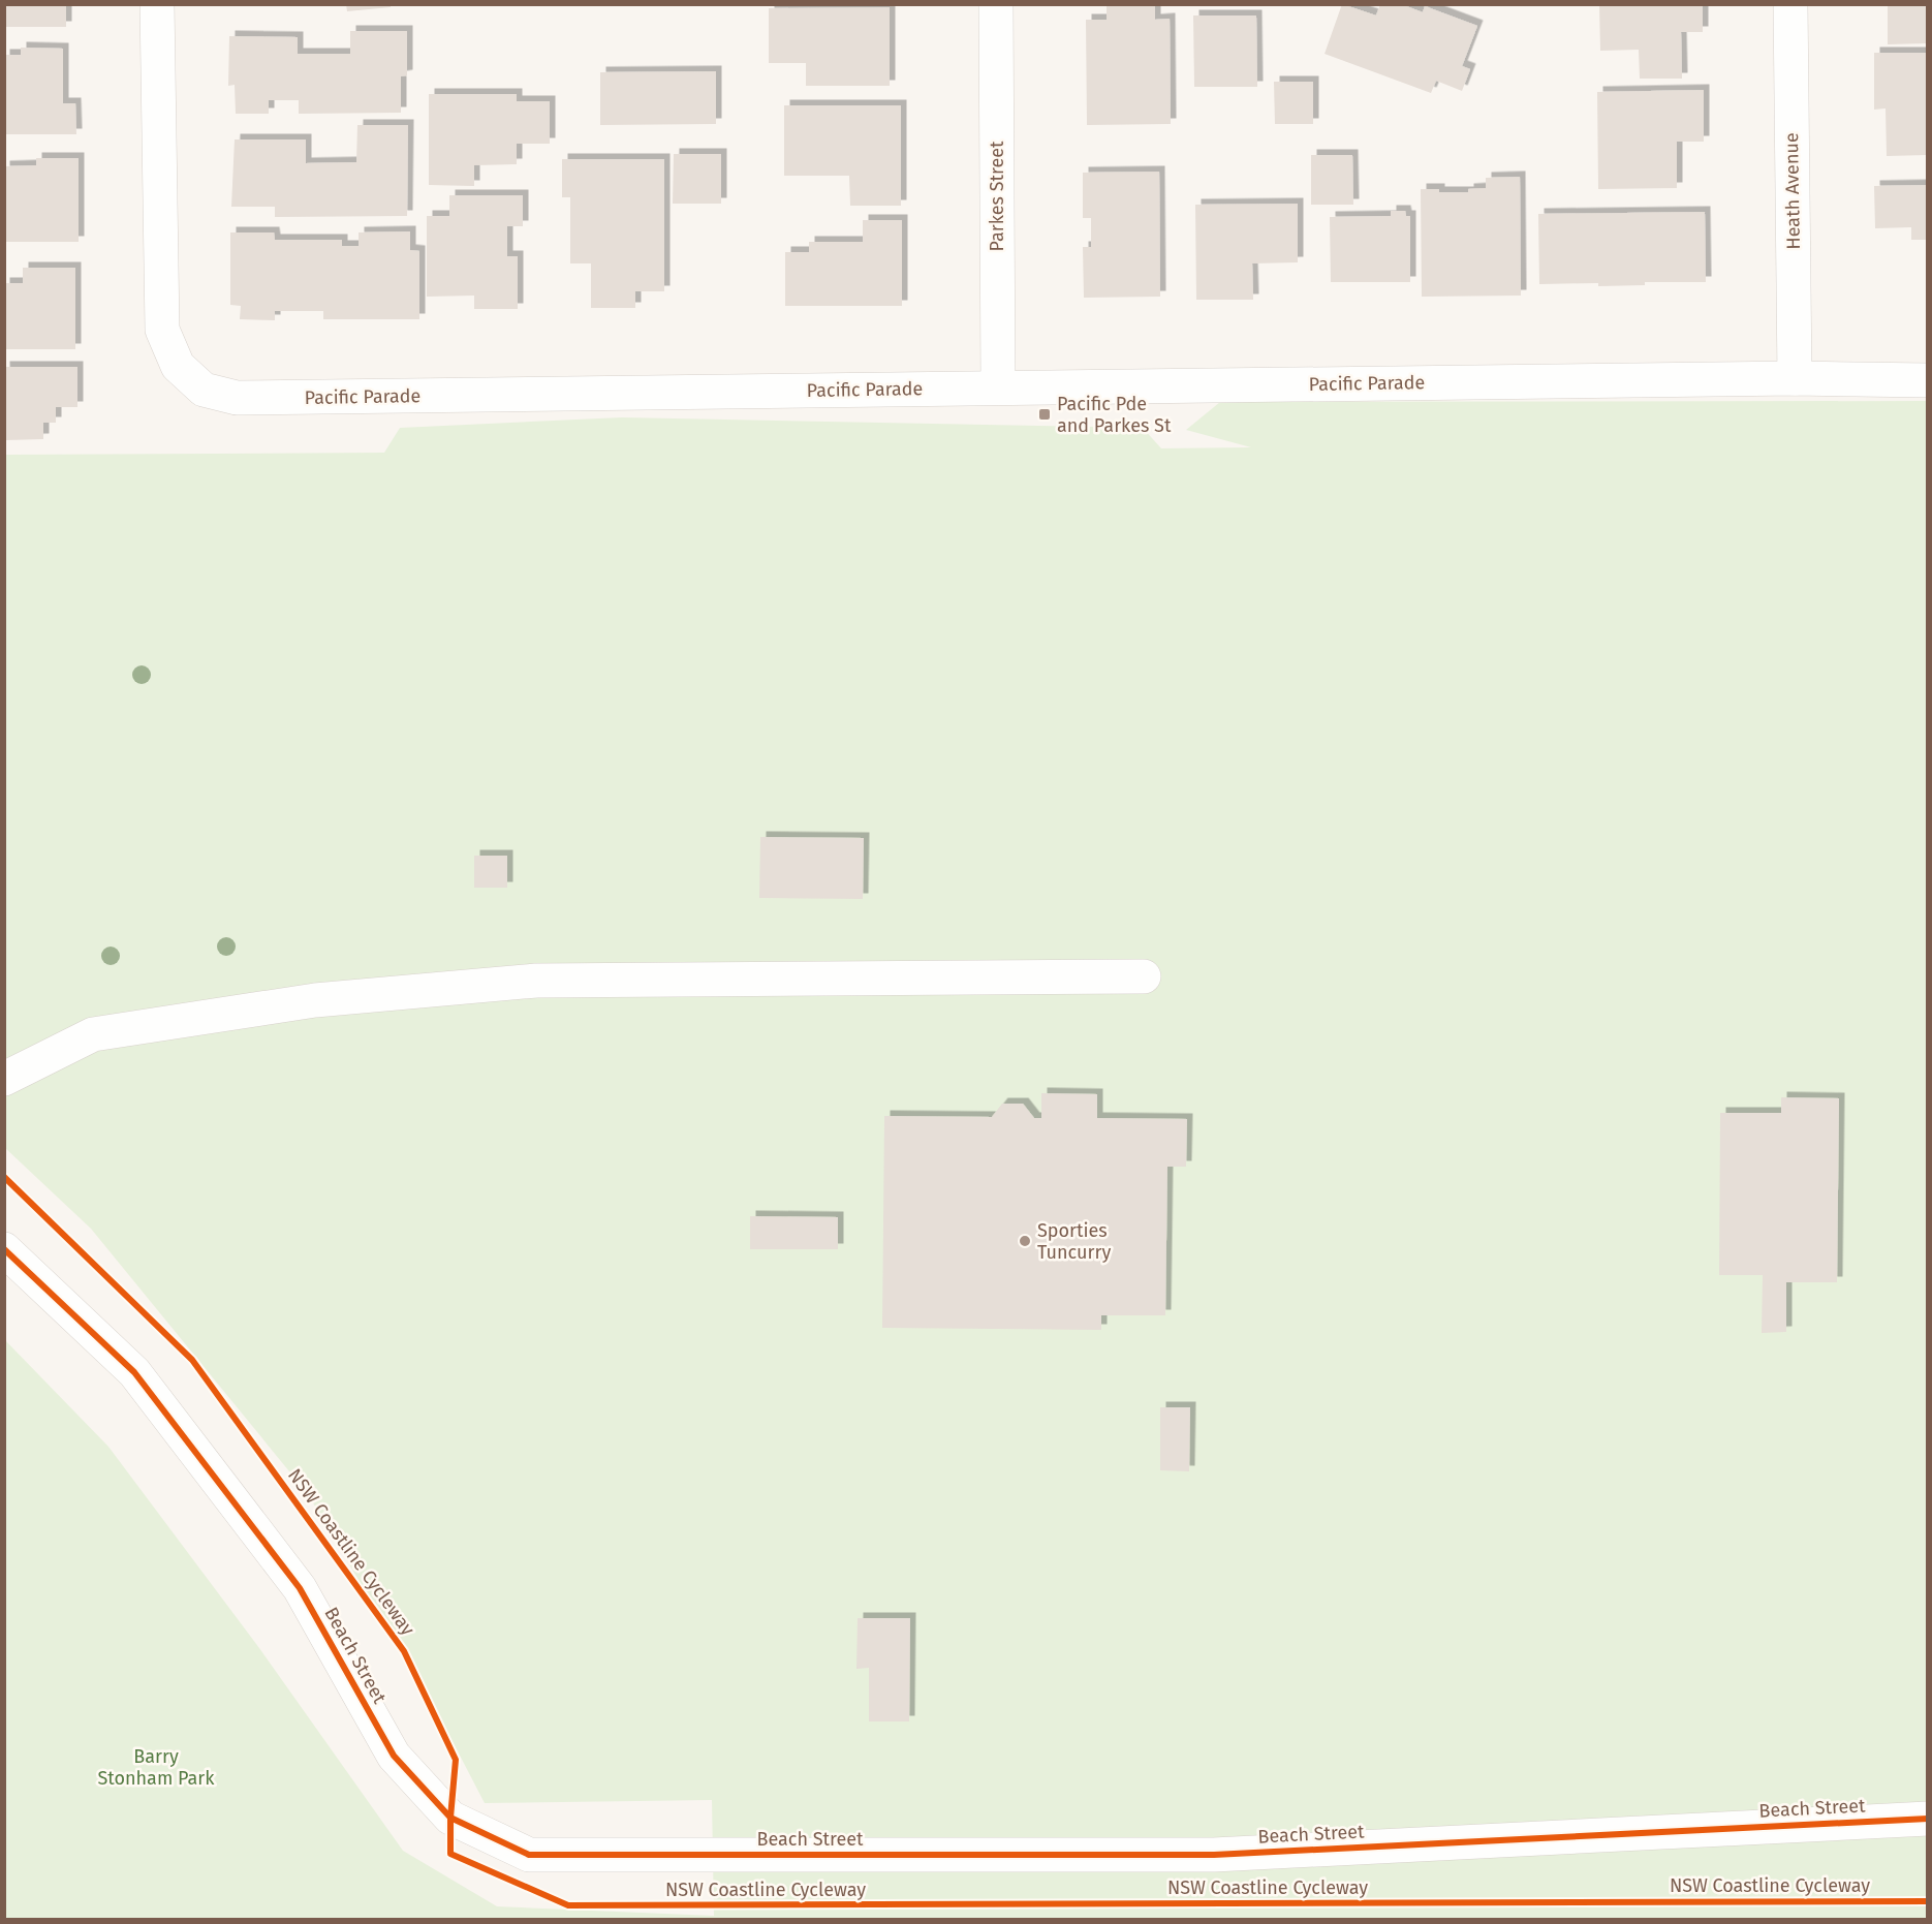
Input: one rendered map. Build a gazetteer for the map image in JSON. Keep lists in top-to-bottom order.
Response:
{
  "streets": {
    "street": [
      "Heath Avenue",
      "Parkes Street",
      "Pacific Parade",
      "Beach Street"
    ],
    "cycle path": ["NSW Coastline Cycleway"]
  },
  "crossings": [
    ["Heath Avenue", "Pacific Parade"],
    ["Parkes Street", "Pacific Parade"]
  ],
  "parks": ["Barry Stonham Park"],
  "places": {
    "transit": ["Pacific Pde and Parkes St"],
    "other": ["Sporties Tuncurry"]
  }
}
